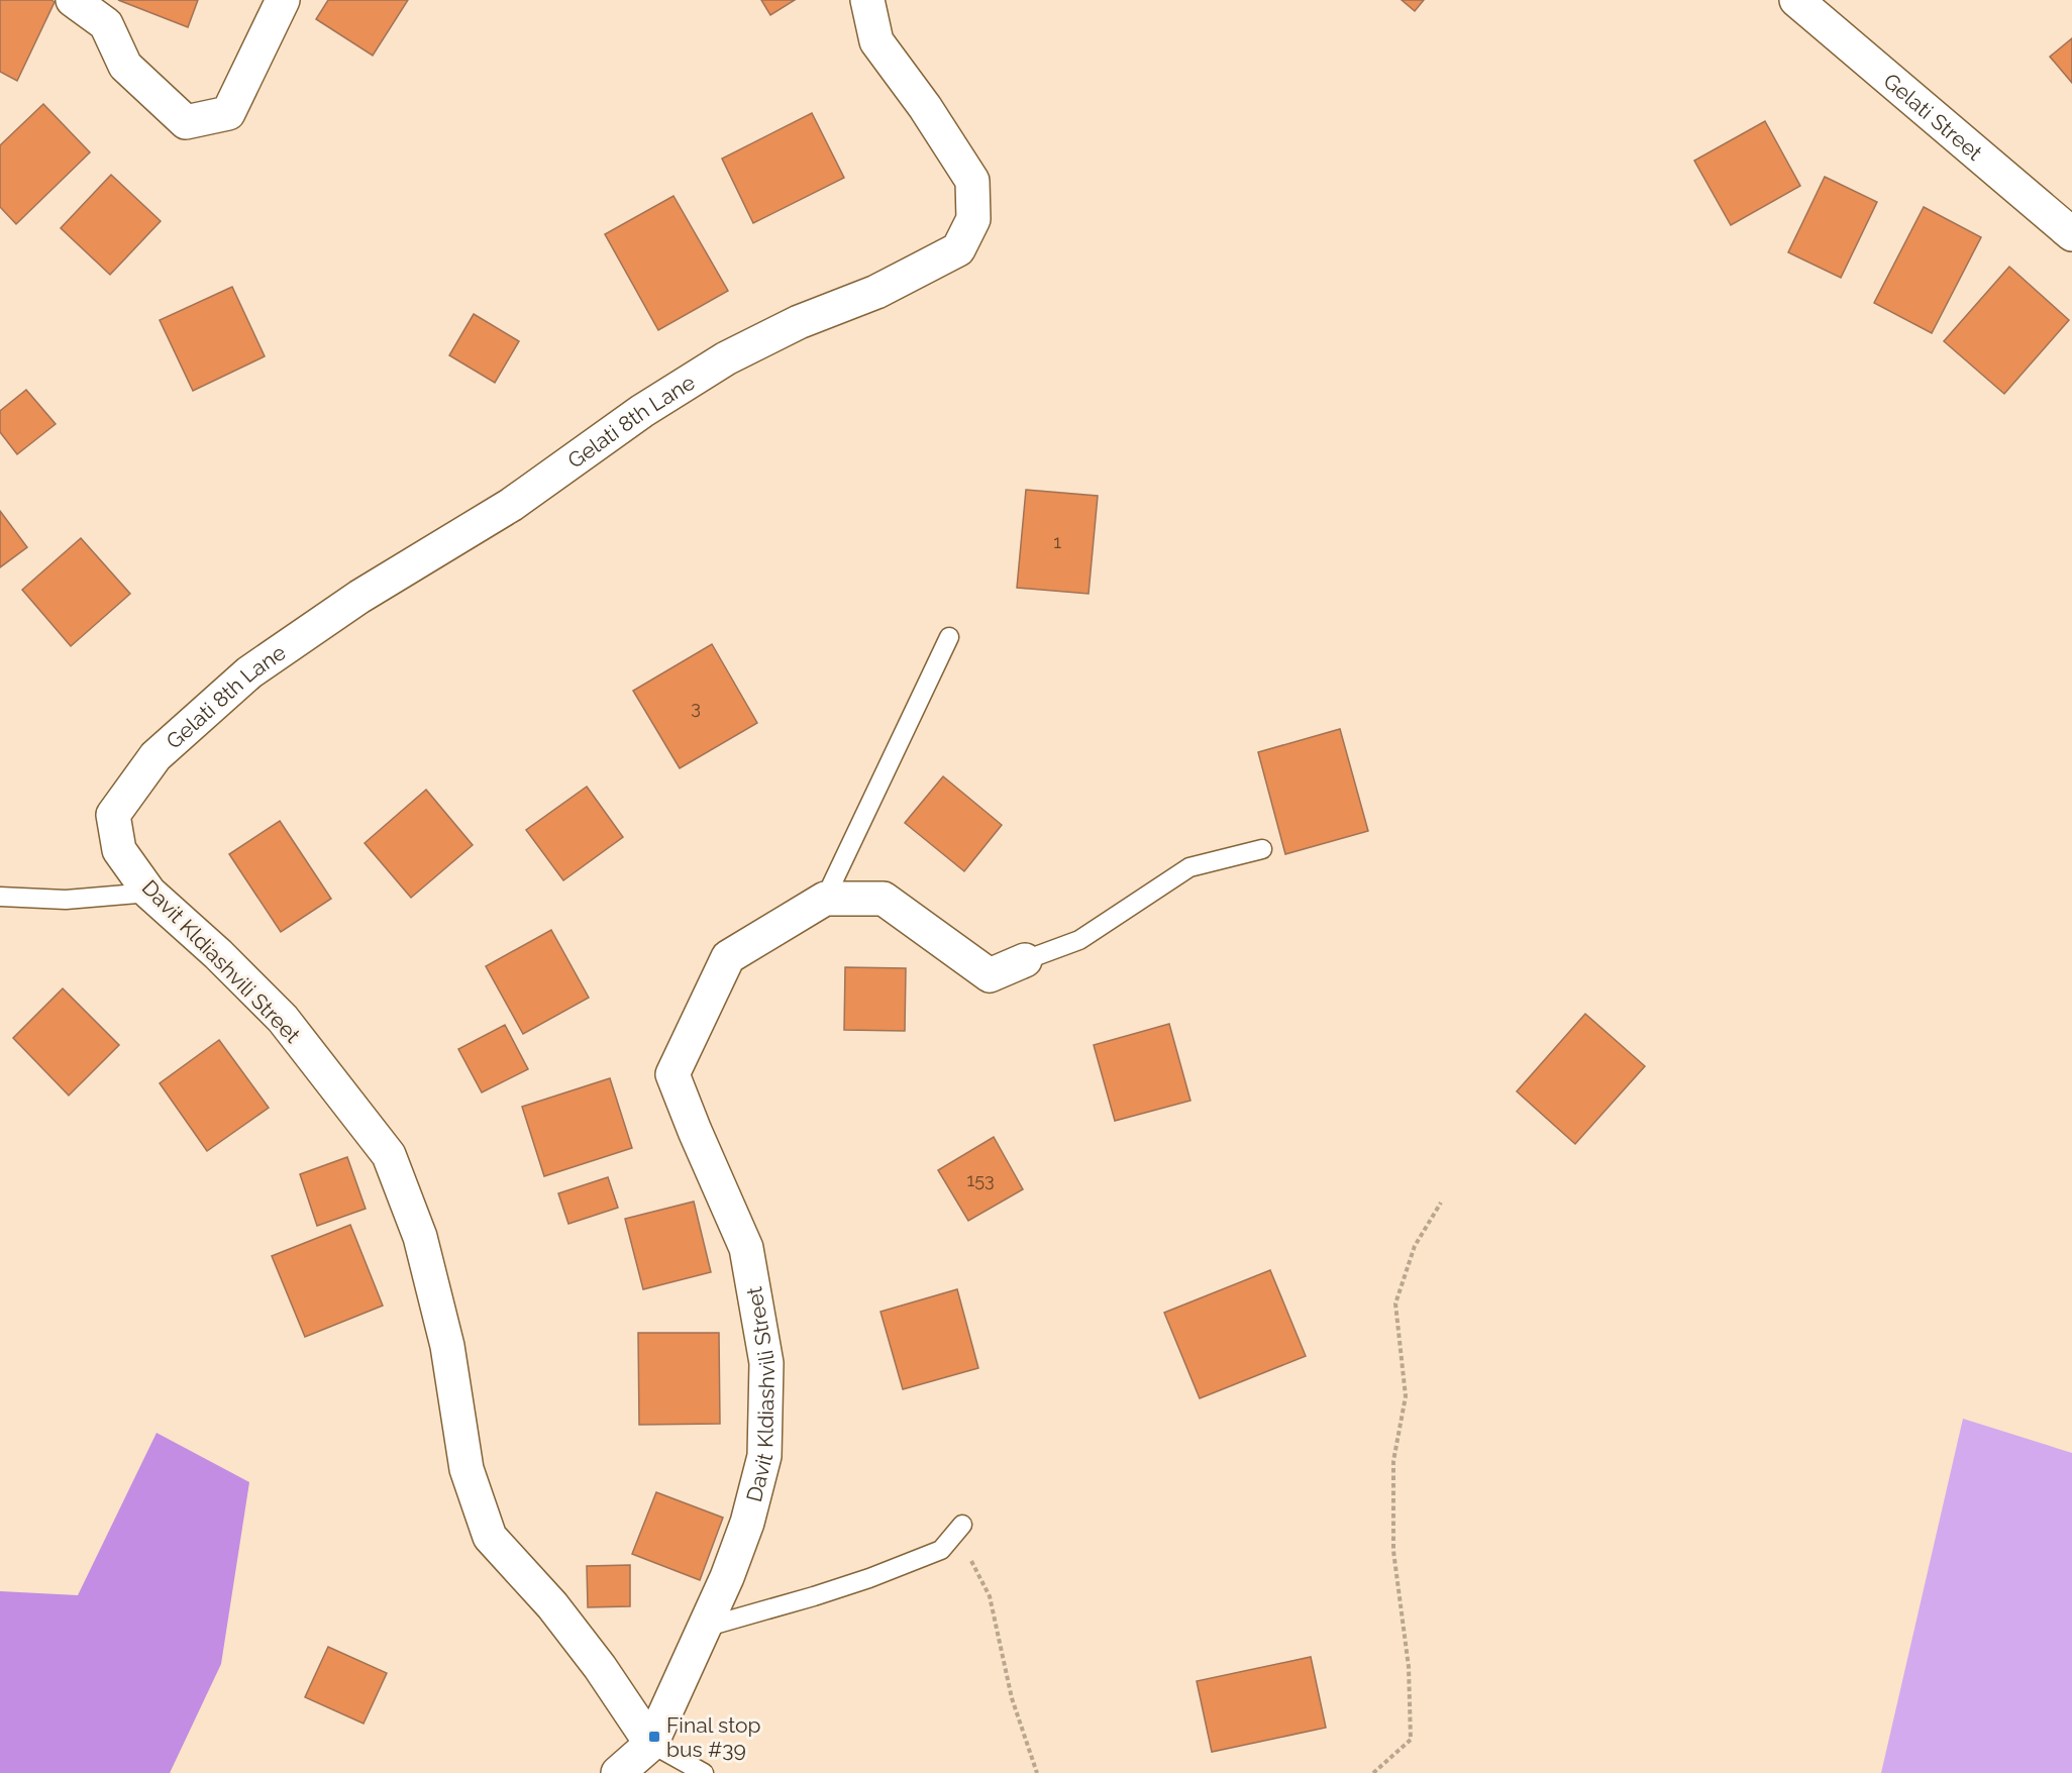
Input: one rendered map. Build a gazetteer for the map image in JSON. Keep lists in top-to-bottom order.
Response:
{
  "streets": {
    "street": ["Gelati Street", "Gelati 8th Lane", "Davit Kldiashvili Street"]
  },
  "crossings": [
    ["Gelati 8th Lane", "Davit Kldiashvili Street"]
  ],
  "places": {
    "transit": ["Final stop bus #39"]
  },
  "house_numbers": ["1", "3", "153"]
}
